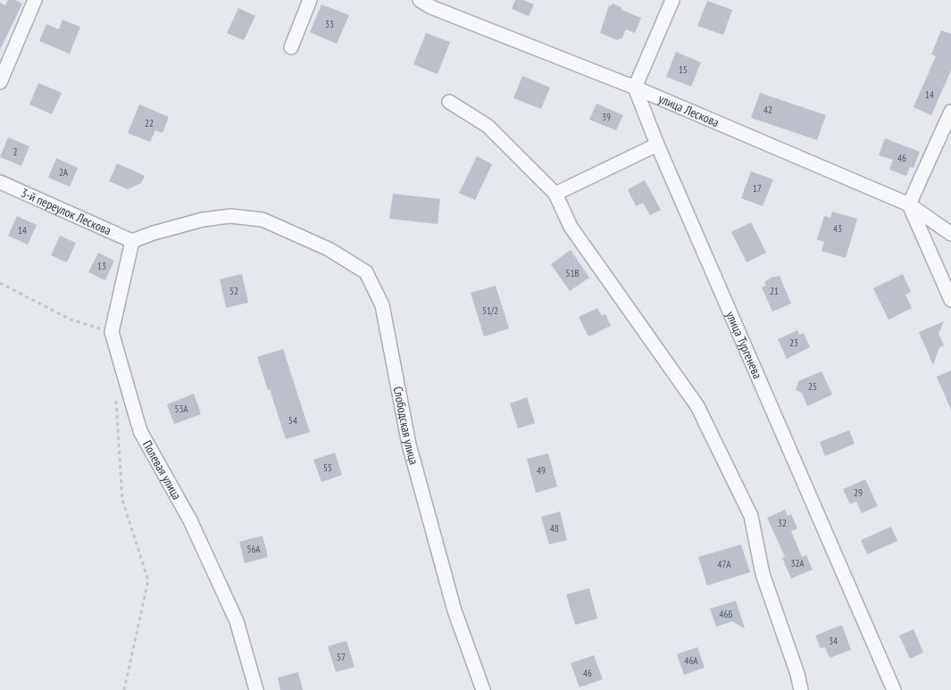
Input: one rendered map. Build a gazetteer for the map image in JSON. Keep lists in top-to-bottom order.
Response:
{
  "streets": {
    "street": [
      "улица Лескова",
      "3-й переулок Лескова",
      "улица Тургенева",
      "Слободская улица",
      "Полевая улица"
    ]
  },
  "crossings": [
    ["улица Лескова", "улица Тургенева"],
    ["3-й переулок Лескова", "Слободская улица"],
    ["3-й переулок Лескова", "Полевая улица"],
    ["Слободская улица", "Полевая улица"]
  ],
  "house_numbers": [
    "33",
    "15",
    "14",
    "42",
    "39",
    "22",
    "2",
    "46",
    "2А",
    "17",
    "43",
    "14",
    "13",
    "51В",
    "52",
    "21",
    "51/2",
    "23",
    "25",
    "53А",
    "54",
    "55",
    "49",
    "29",
    "32",
    "48",
    "56А",
    "32А",
    "47А",
    "46Б",
    "34",
    "57",
    "46А",
    "46"
  ]
}
